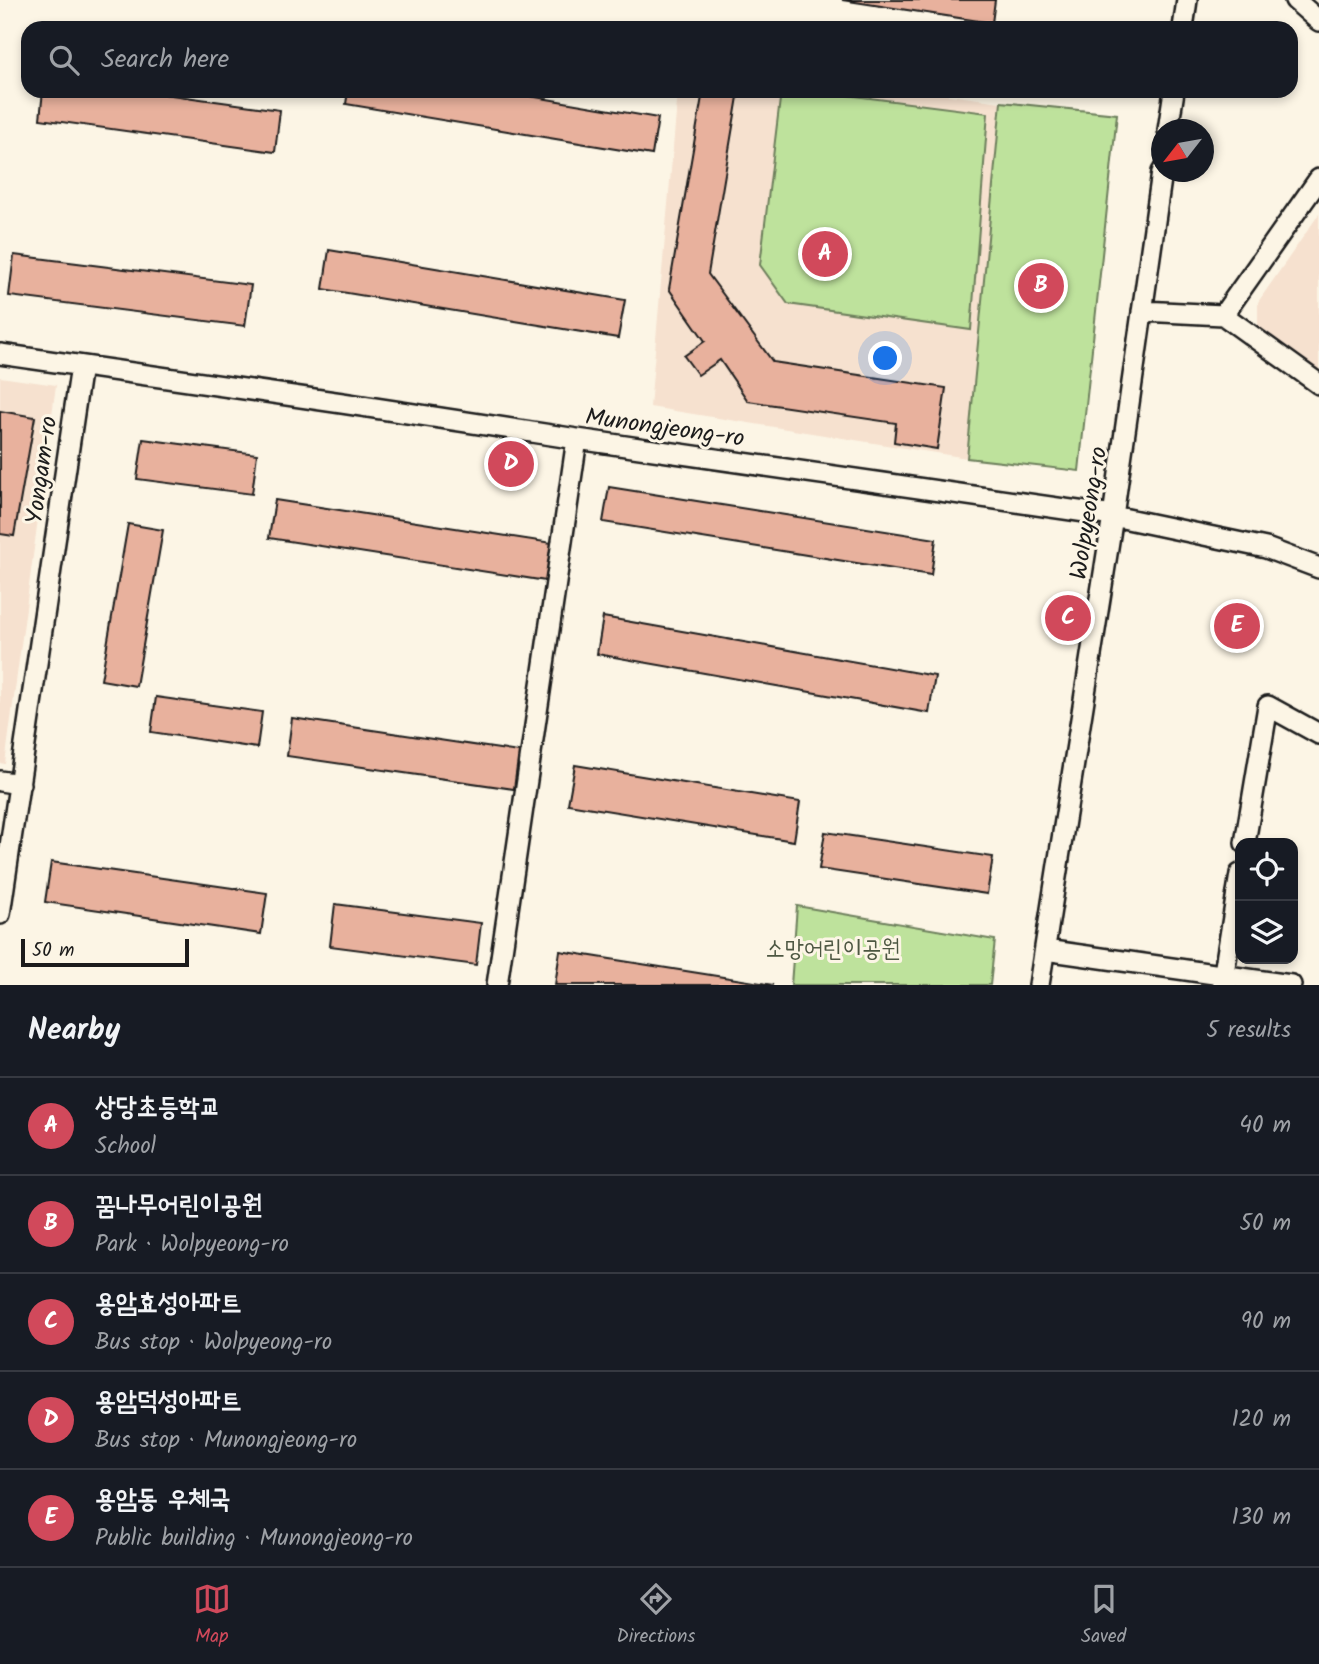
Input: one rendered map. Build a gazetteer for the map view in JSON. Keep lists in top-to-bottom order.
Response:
{
  "streets": {
    "street": ["Munongjeong-ro", "Yongam-ro", "Wolpyeong-ro"]
  },
  "crossings": [
    ["Munongjeong-ro", "Yongam-ro"],
    ["Munongjeong-ro", "Wolpyeong-ro"]
  ],
  "parks": ["소망어린이공원"],
  "scale_bar": "50 m",
  "north": "bottom left",
  "page": {
    "search": "Search here",
    "pins": [
      "A",
      "B",
      "D",
      "C",
      "E"
    ],
    "scale": "50 m",
    "heading": ["Nearby", "5 results"],
    "list": [
      {
        "mark": "A",
        "name": "상당초등학교",
        "note": "School",
        "value": "40 m"
      },
      {
        "mark": "B",
        "name": "꿈나무어린이공원",
        "note": "Park · Wolpyeong-ro",
        "value": "50 m"
      },
      {
        "mark": "C",
        "name": "용암효성아파트",
        "note": "Bus stop · Wolpyeong-ro",
        "value": "90 m"
      },
      {
        "mark": "D",
        "name": "용암덕성아파트",
        "note": "Bus stop · Munongjeong-ro",
        "value": "120 m"
      },
      {
        "mark": "E",
        "name": "용암동 우체국",
        "note": "Public building · Munongjeong-ro",
        "value": "130 m"
      }
    ],
    "nav": ["Map", "Directions", "Saved"]
  }
}
